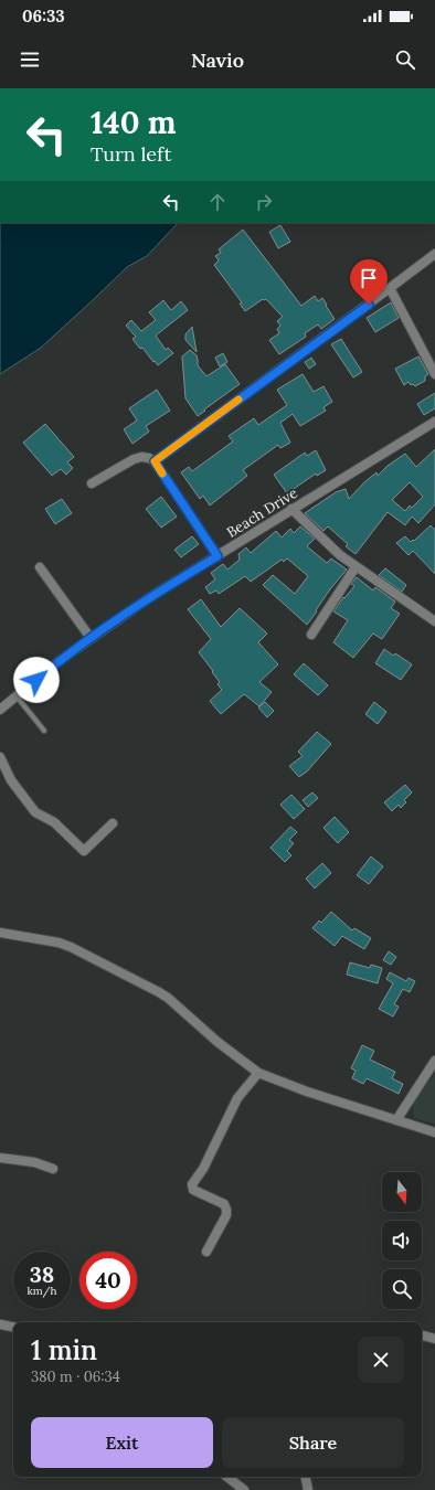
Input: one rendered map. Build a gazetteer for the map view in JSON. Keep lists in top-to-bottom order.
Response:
{
  "streets": {
    "street": ["Beach Drive"]
  },
  "north": "bottom",
  "page": {
    "status": "06:33",
    "header": "Navio",
    "turn": ["140 m", "Turn left"],
    "speed": "38 km/h",
    "limit": "40",
    "heading": ["1 min", "380 m · 06:34"],
    "buttons": ["Exit", "Share"]
  }
}
